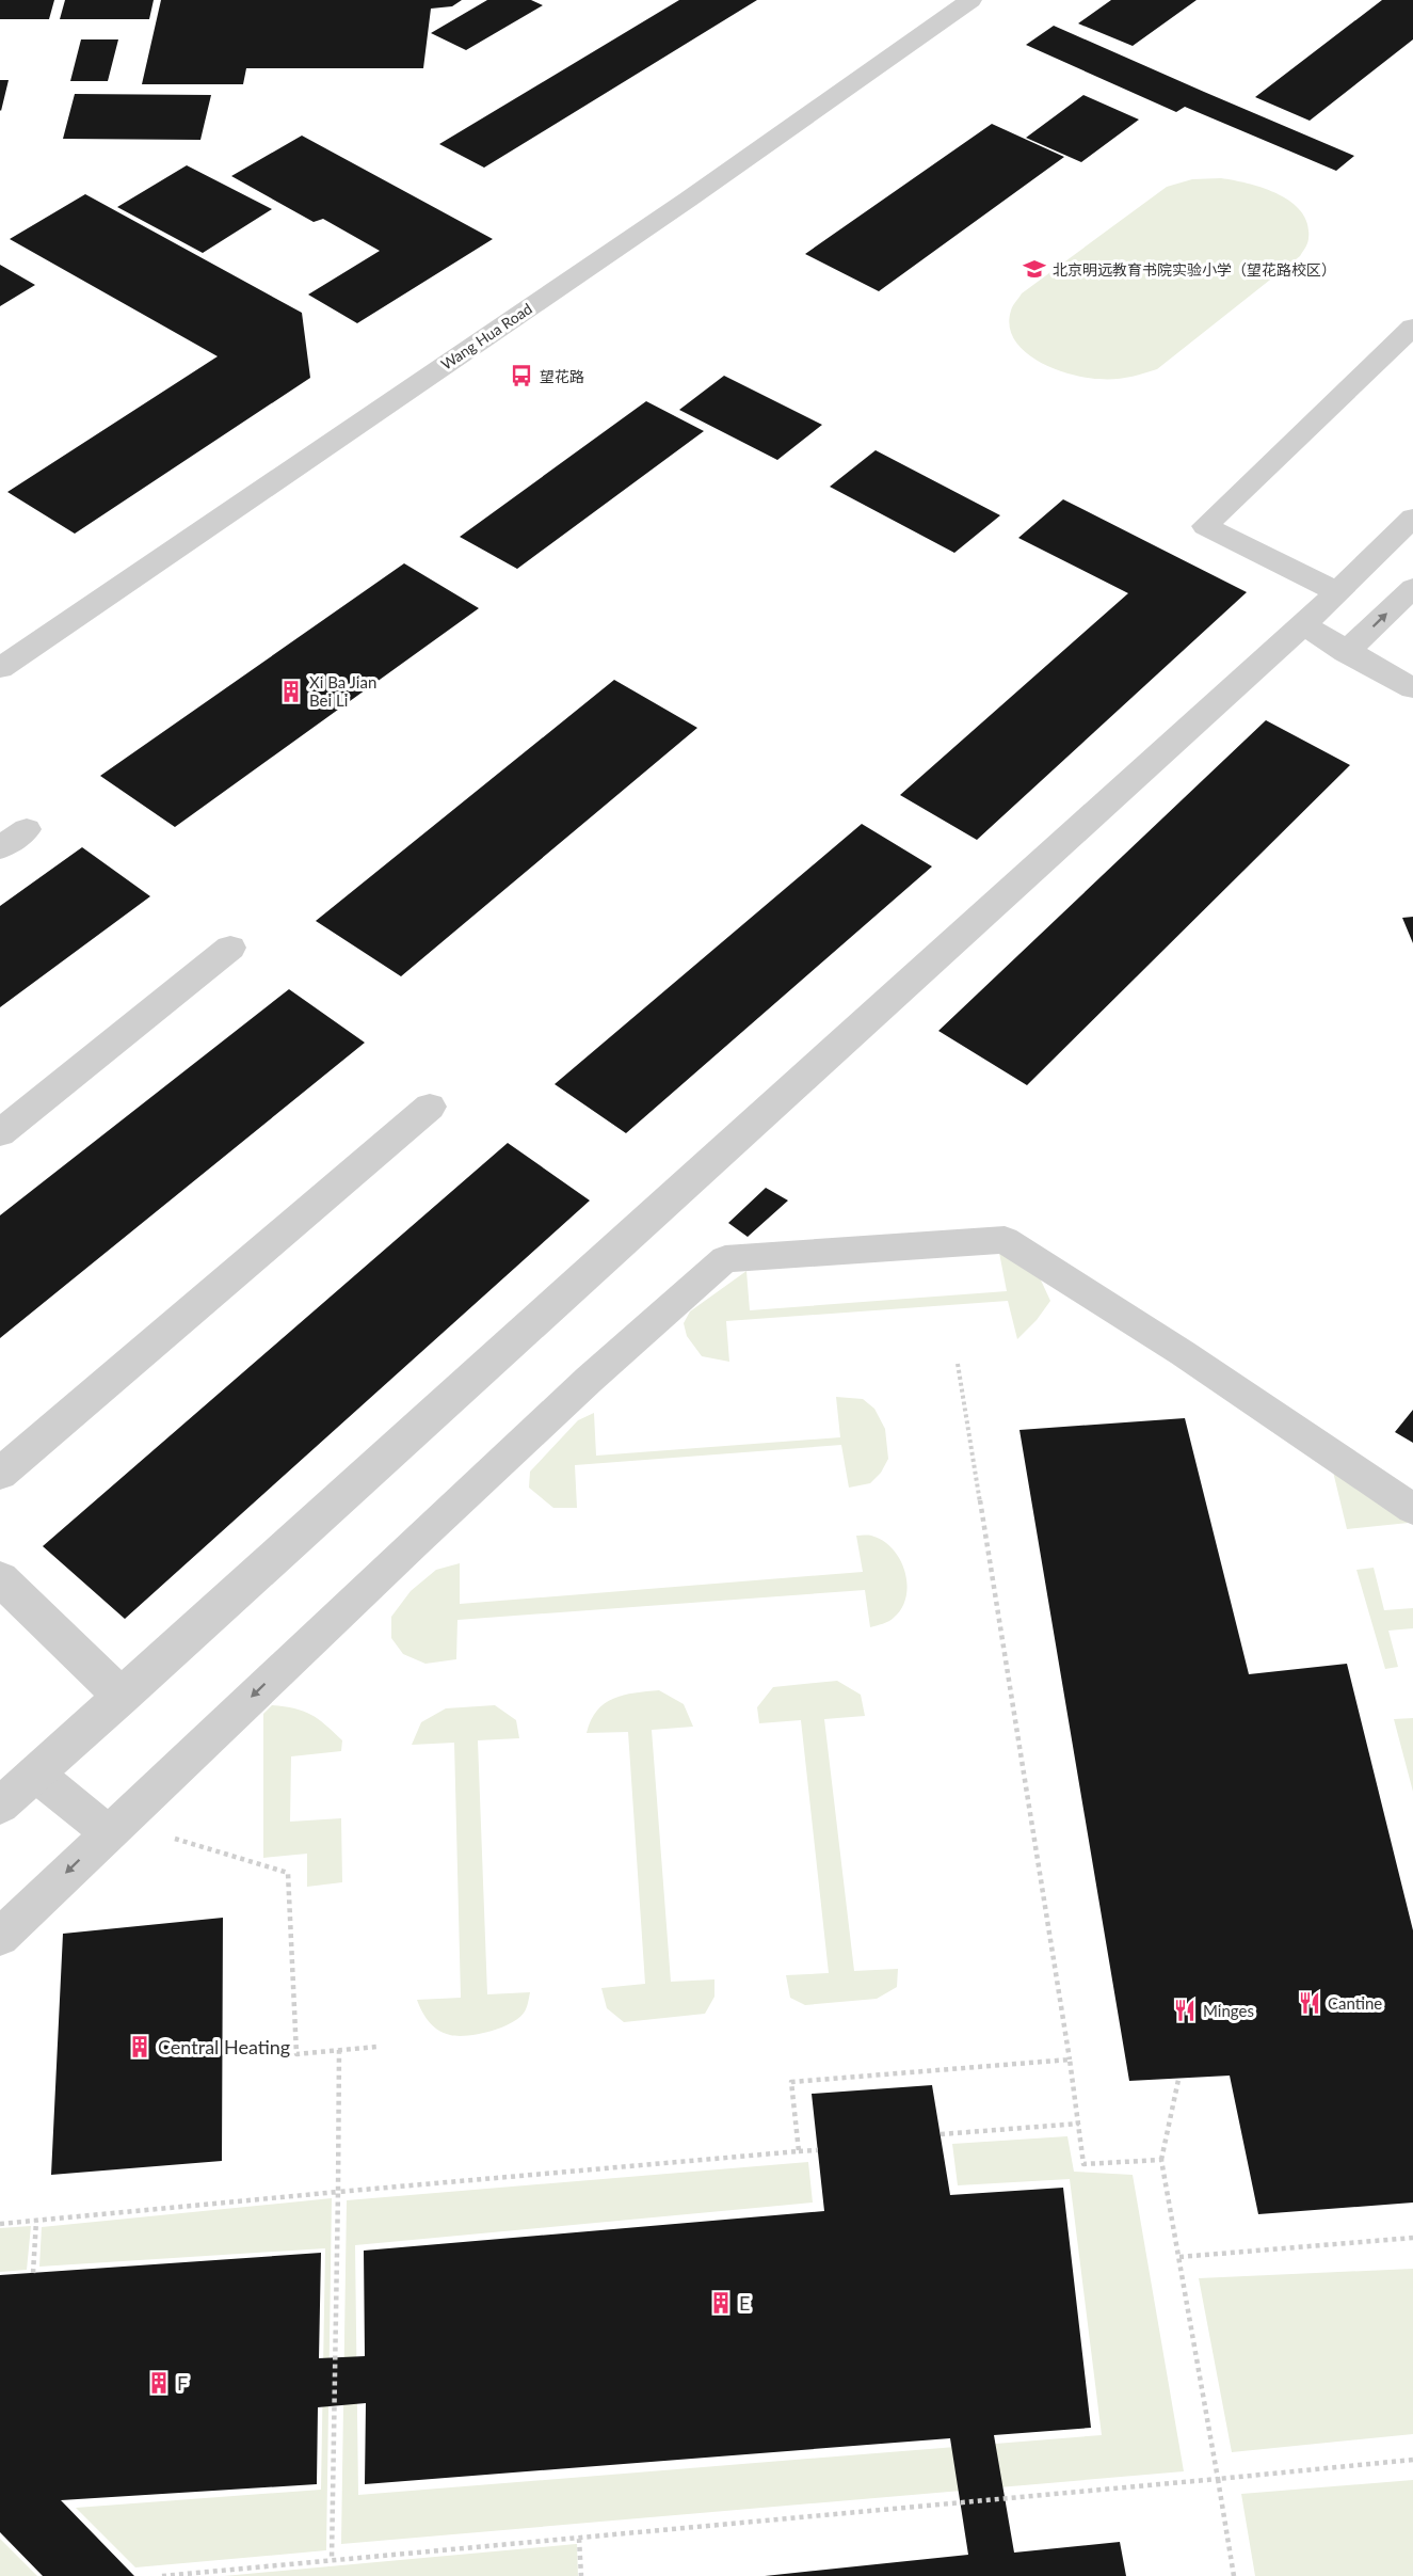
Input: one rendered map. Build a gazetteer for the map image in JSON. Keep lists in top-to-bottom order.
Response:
{
  "streets": {
    "street": ["Wang Hua Road"]
  },
  "places": {
    "school or university": ["北京明远教育书院实验小学（望花路校区）"],
    "bus stop": ["望花路"],
    "building": [
      "Xi Ba Jian Bei Li",
      "Central Heating",
      "E",
      "F"
    ],
    "restaurant": ["Cantine", "Minges"]
  }
}
